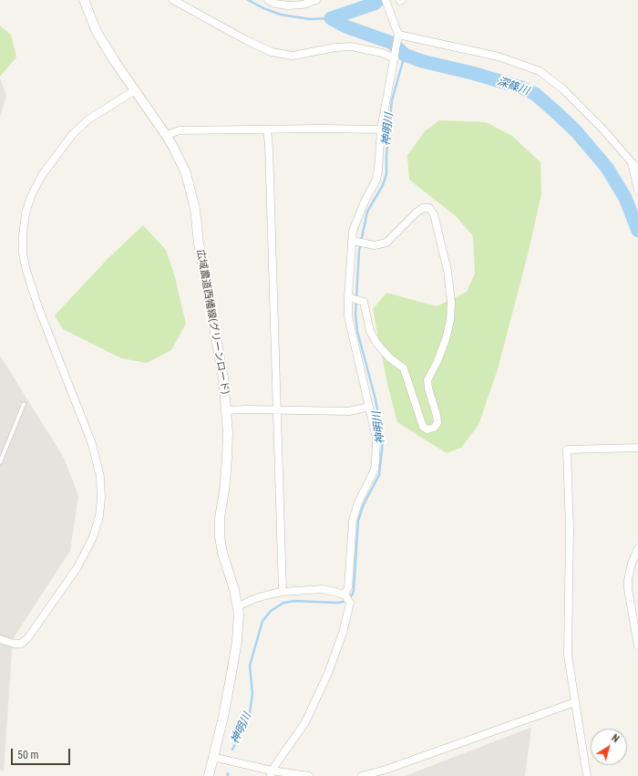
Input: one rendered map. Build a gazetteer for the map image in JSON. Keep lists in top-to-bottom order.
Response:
{
  "streets": {
    "street": ["広域農道西幡線(グリーンロード)"]
  },
  "water": ["深篠川", "神明川"],
  "scale_bar": "50 m",
  "north": "top right"
}
